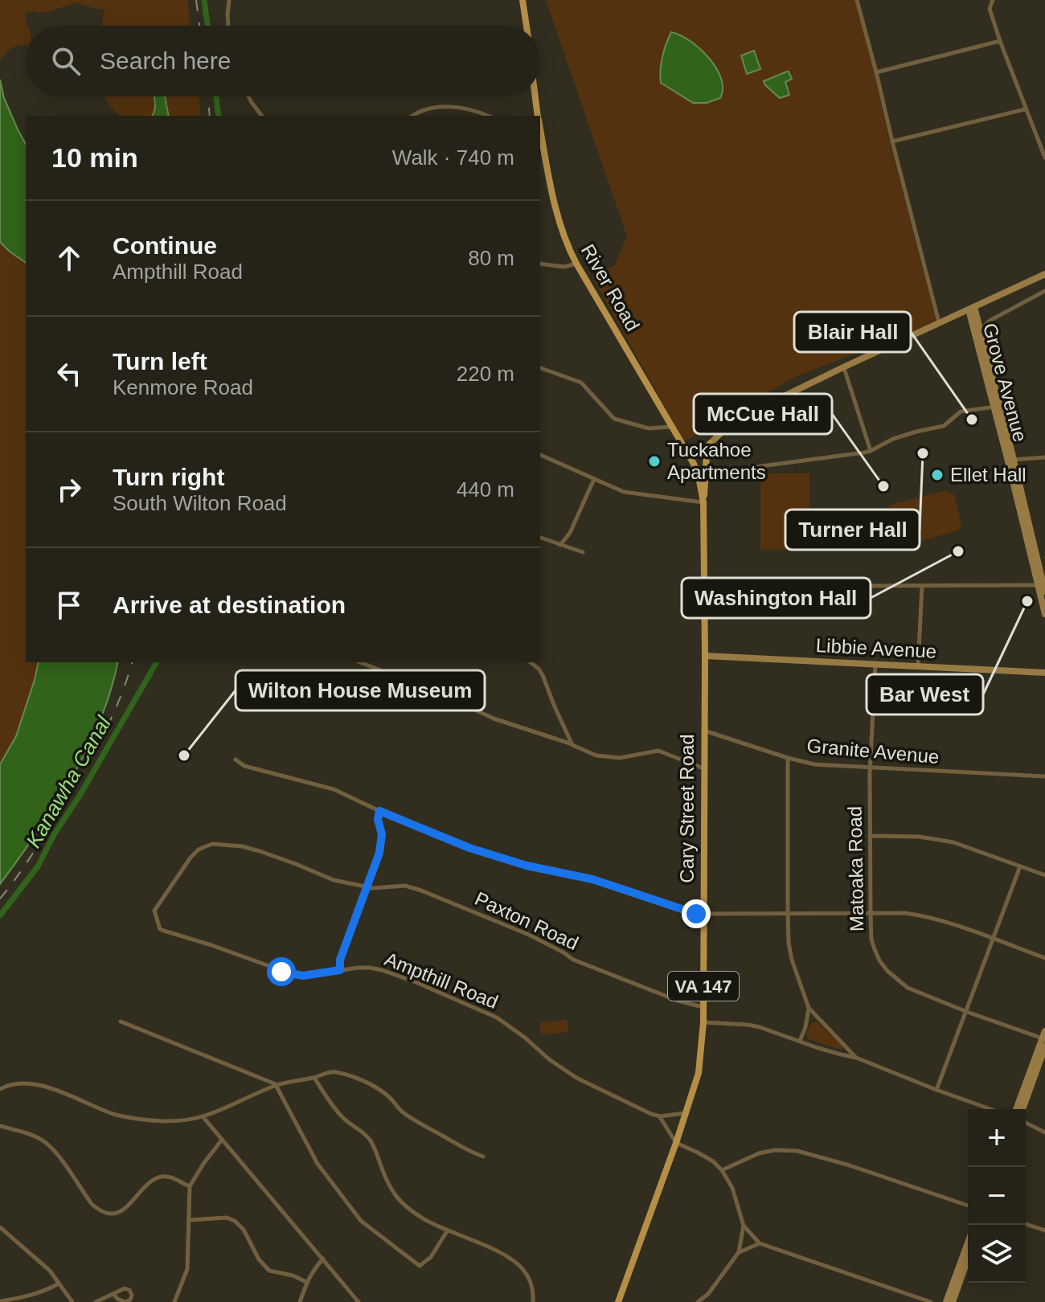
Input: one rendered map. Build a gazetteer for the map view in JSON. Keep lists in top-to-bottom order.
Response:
{
  "streets": {
    "main road": [
      "River Road",
      "Grove Avenue",
      "Libbie Avenue",
      "Cary Street Road",
      "VA 147"
    ],
    "street": [
      "Granite Avenue",
      "Matoaka Road",
      "Paxton Road",
      "Ampthill Road"
    ]
  },
  "crossings": [
    ["River Road", "Cary Street Road"],
    ["Libbie Avenue", "Cary Street Road"],
    ["Libbie Avenue", "Matoaka Road"],
    ["Granite Avenue", "Cary Street Road"],
    ["Granite Avenue", "Matoaka Road"],
    ["Cary Street Road", "Paxton Road"],
    ["Cary Street Road", "Ampthill Road"],
    ["Paxton Road", "Ampthill Road"]
  ],
  "water": ["Kanawha Canal"],
  "places": [
    "Blair Hall",
    "Turner Hall",
    "Tuckahoe Apartments",
    "Ellet Hall",
    "McCue Hall",
    "Washington Hall",
    "Bar West",
    "Wilton House Museum"
  ],
  "page": {
    "search": "Search here",
    "heading": ["10 min", "Walk · 740 m"],
    "list": [
      ["Continue", "Ampthill Road", "80 m"],
      ["Turn left", "Kenmore Road", "220 m"],
      ["Turn right", "South Wilton Road", "440 m"],
      "Arrive at destination"
    ],
    "map_buttons": ["+", "−"]
  }
}
